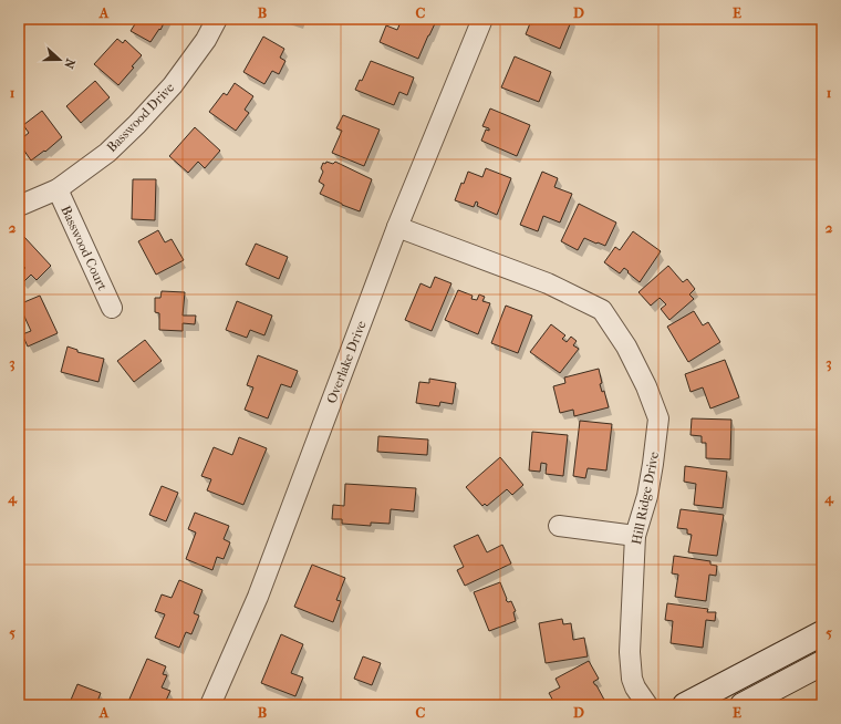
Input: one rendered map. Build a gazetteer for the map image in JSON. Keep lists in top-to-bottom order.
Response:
{
  "streets": {
    "street": [
      "Basswood Drive",
      "Basswood Court",
      "Overlake Drive",
      "Hill Ridge Drive"
    ]
  },
  "crossings": [
    ["Basswood Drive", "Basswood Court"],
    ["Overlake Drive", "Hill Ridge Drive"]
  ],
  "north": "right",
  "grid": {
    "columns": [
      "A",
      "B",
      "C",
      "D",
      "E"
    ],
    "rows": [
      "1",
      "2",
      "3",
      "4",
      "5"
    ]
  }
}
